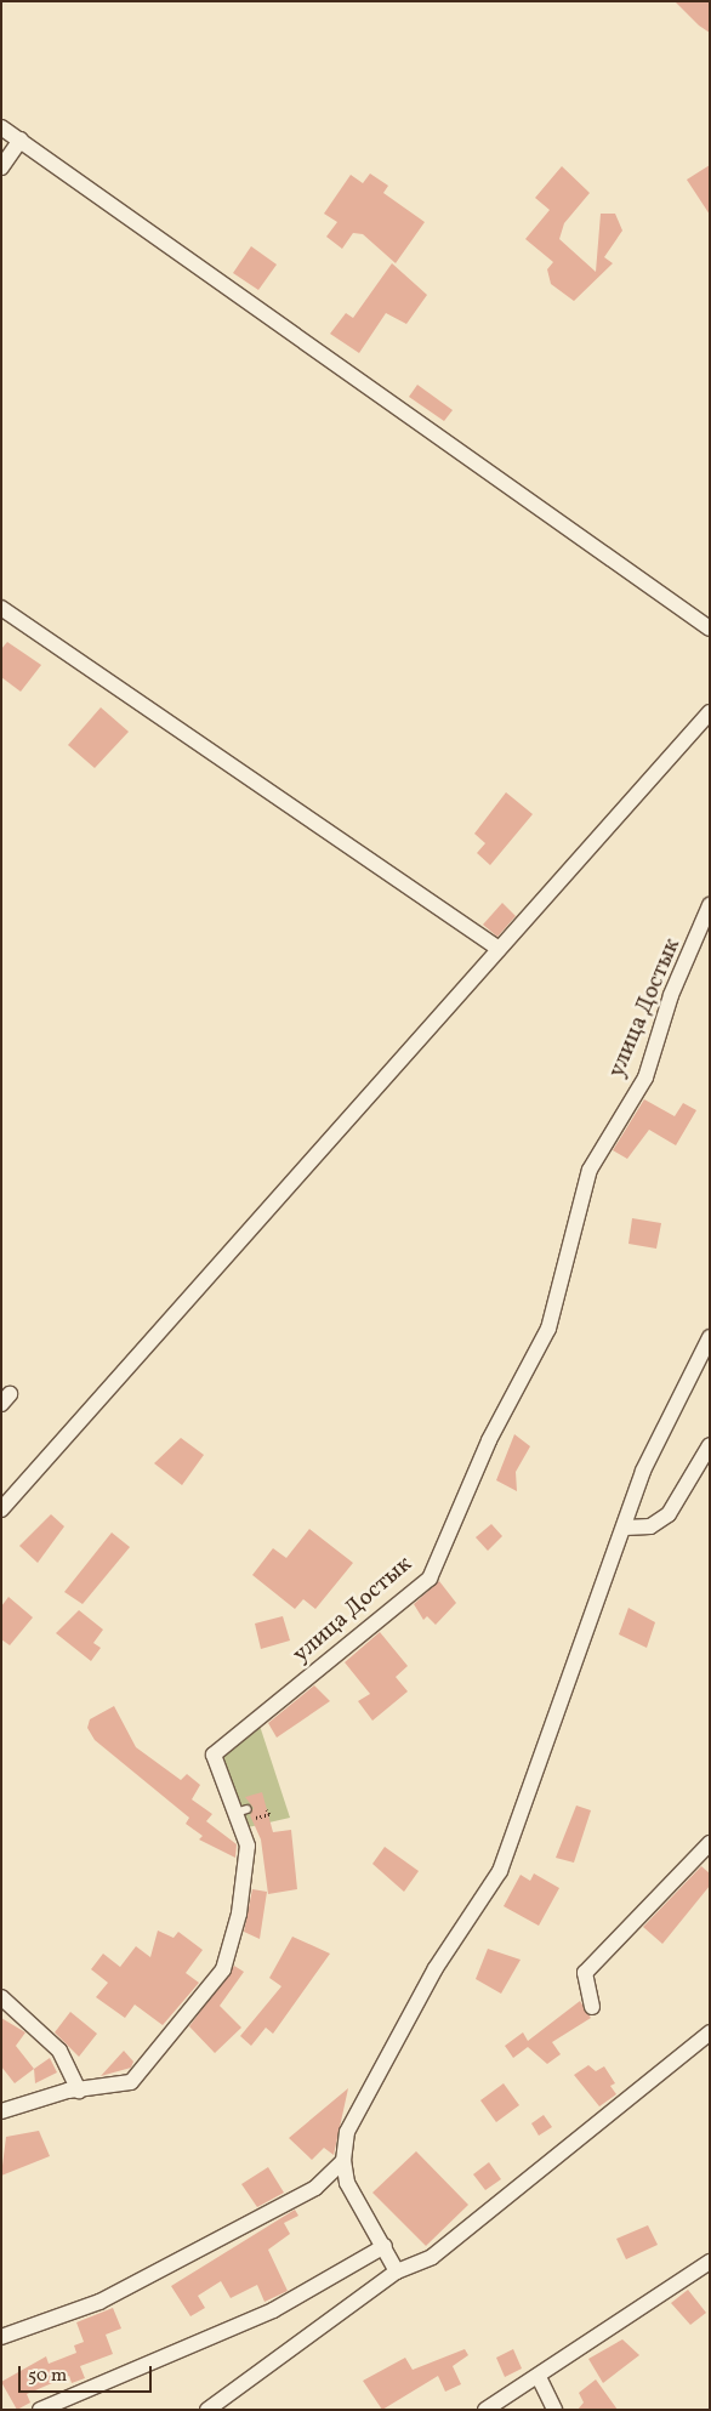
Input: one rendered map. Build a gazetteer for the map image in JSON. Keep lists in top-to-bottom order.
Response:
{
  "streets": {
    "street": ["улица Достык"]
  },
  "scale_bar": "50 m"
}
